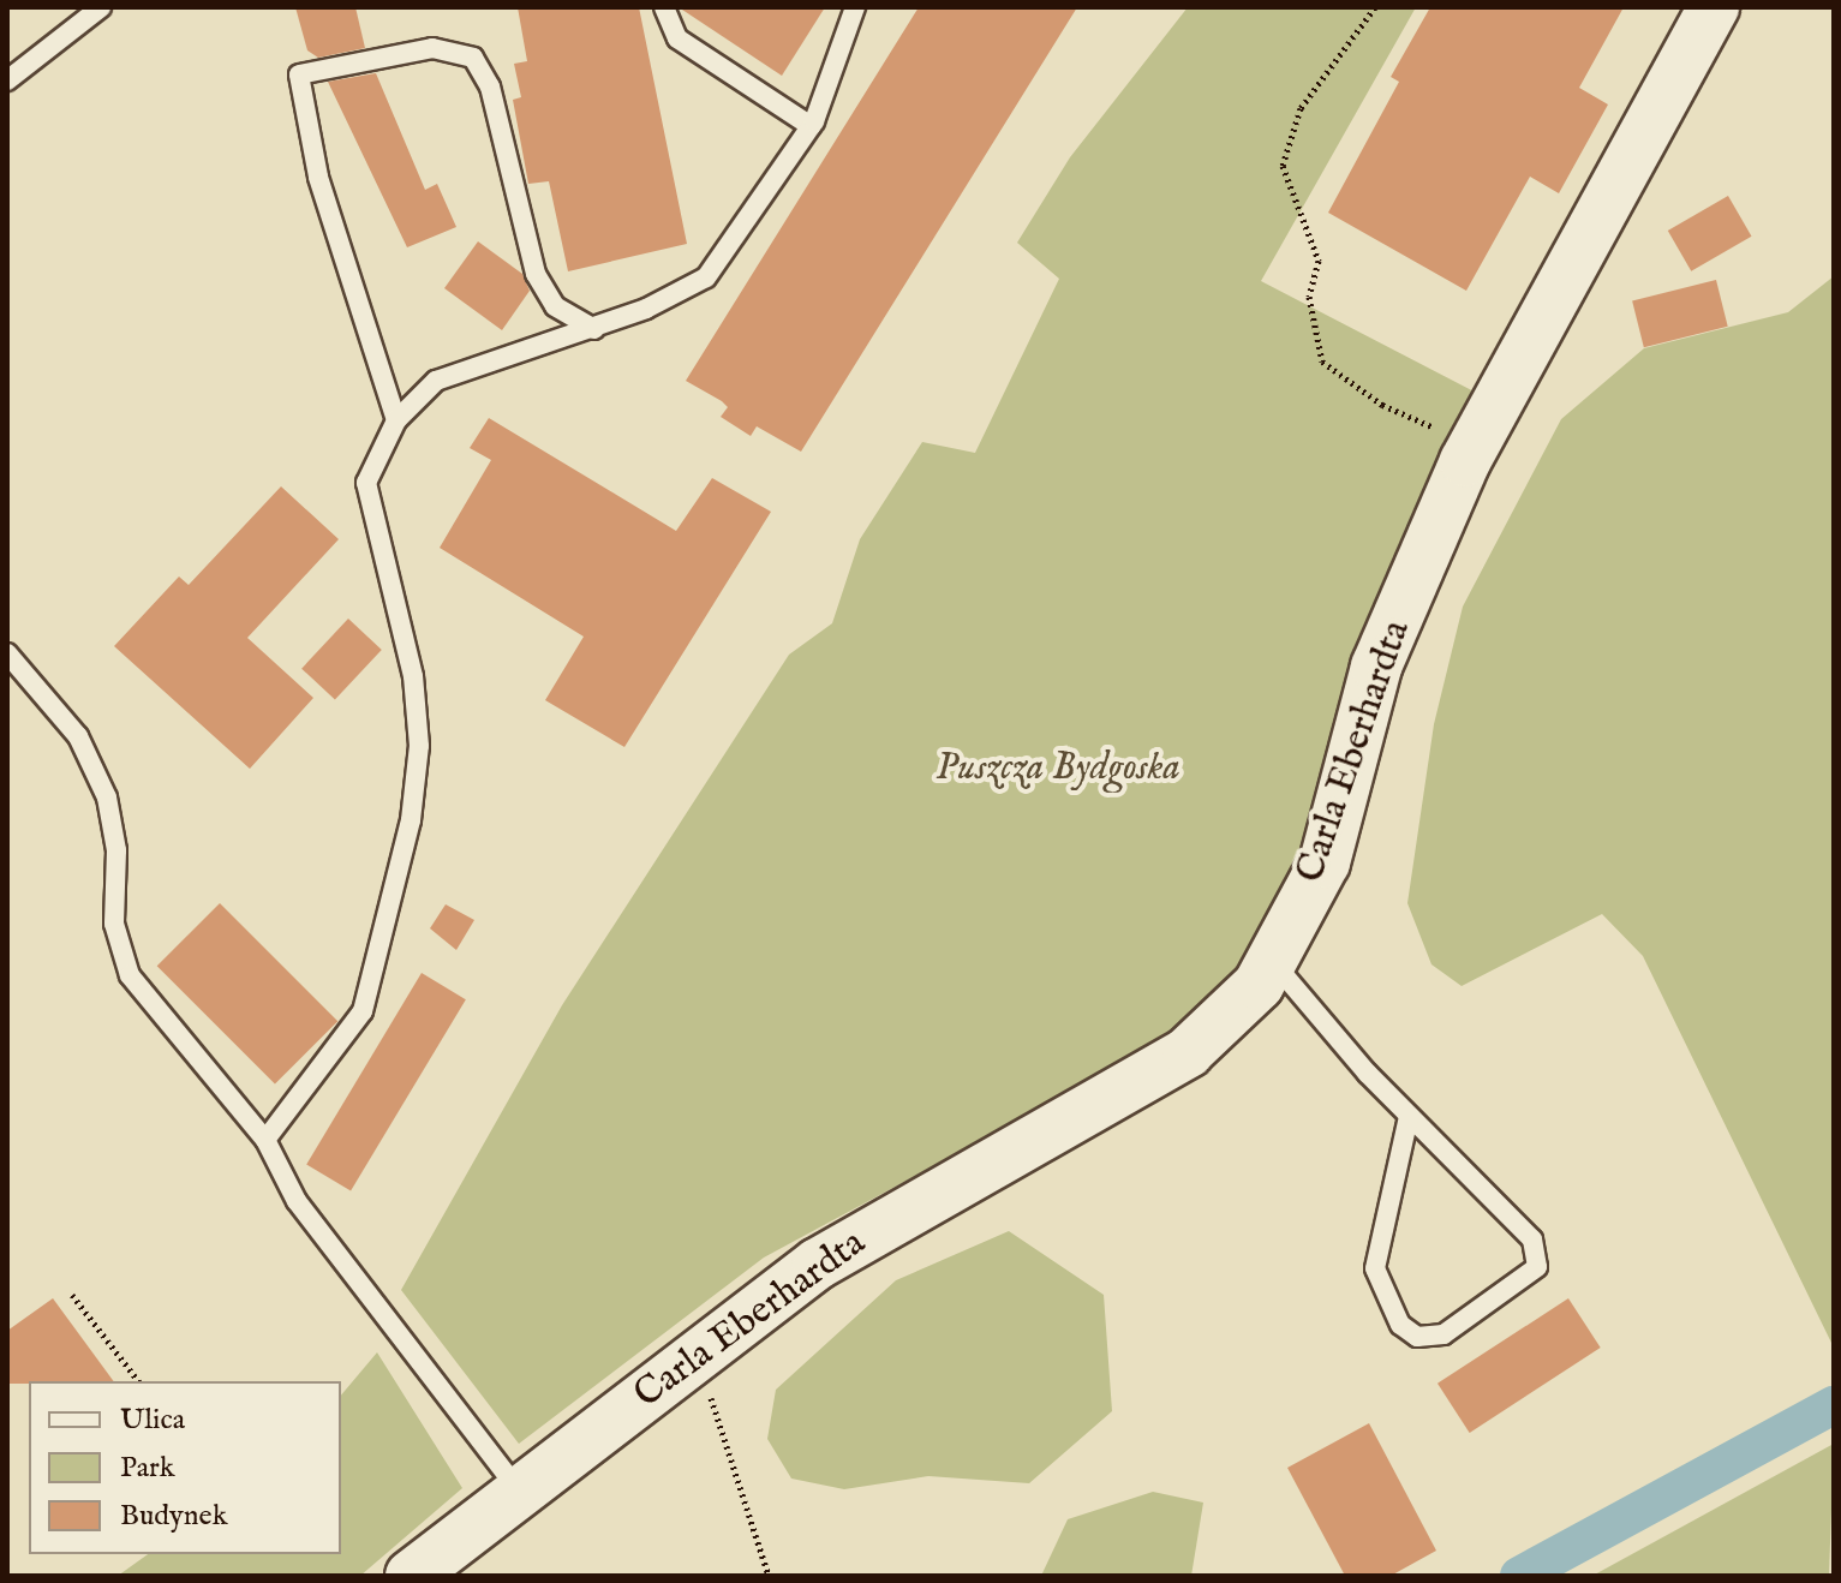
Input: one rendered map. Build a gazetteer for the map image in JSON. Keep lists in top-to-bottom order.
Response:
{
  "streets": {
    "street": ["Carla Eberhardta"]
  },
  "parks": ["Puszcza Bydgoska"],
  "legend": ["Ulica", "Park", "Budynek"]
}
